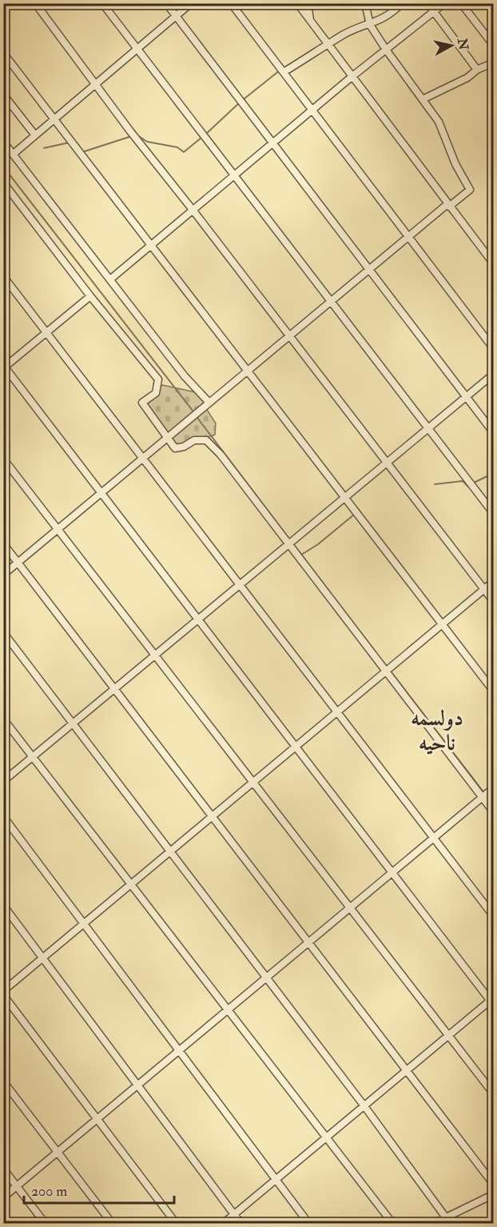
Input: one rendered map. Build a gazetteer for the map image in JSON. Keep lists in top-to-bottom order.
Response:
{
  "districts": ["دولسمه ناحیه"],
  "scale_bar": "200 m",
  "north": "right"
}
